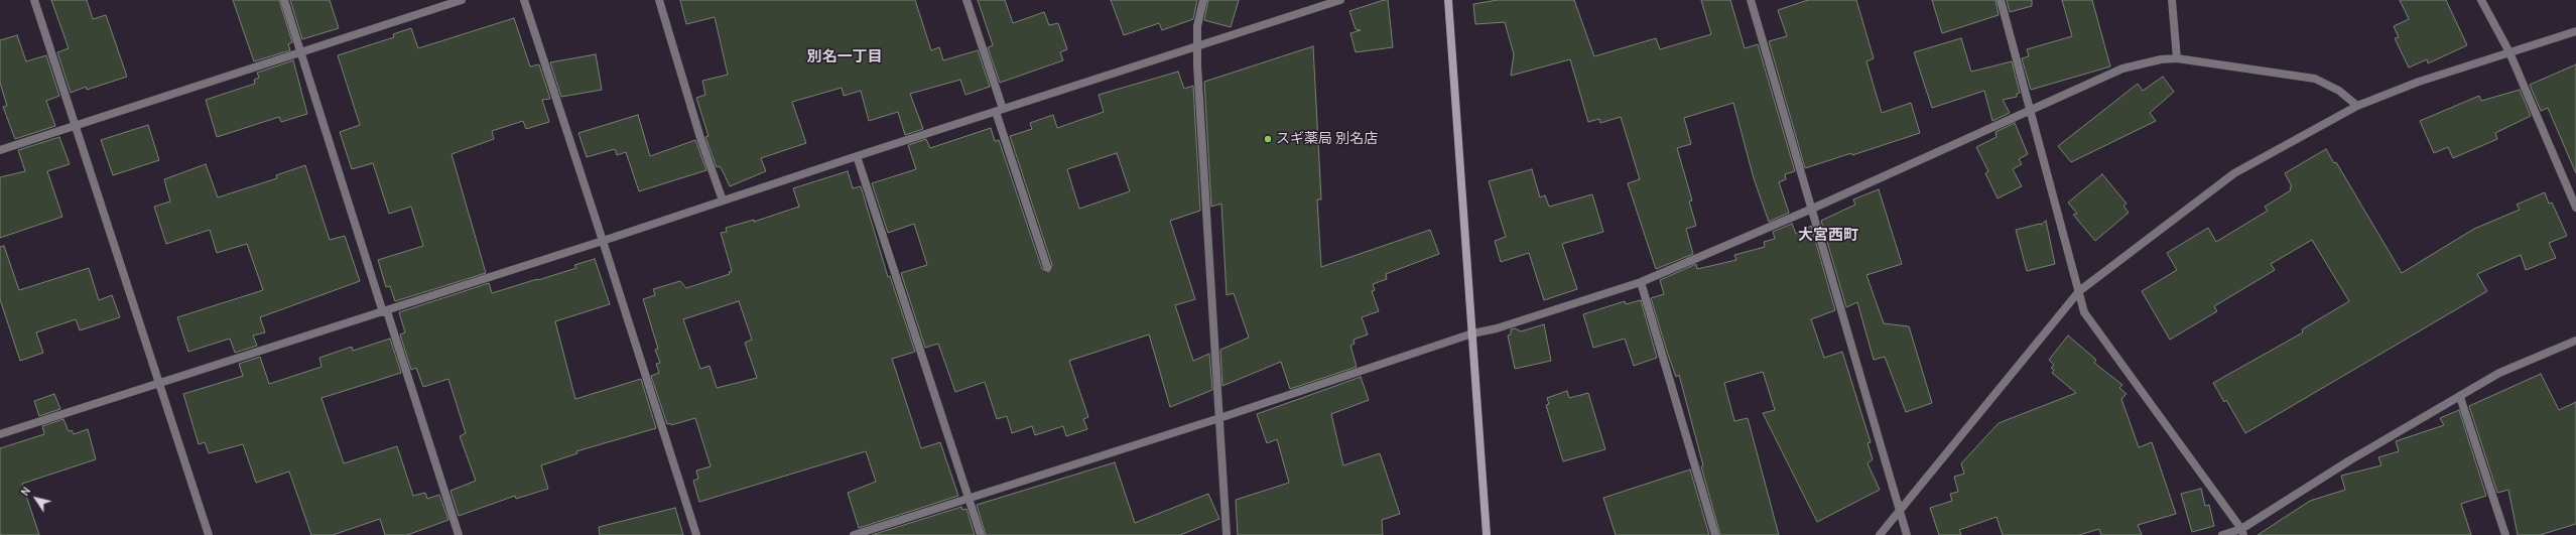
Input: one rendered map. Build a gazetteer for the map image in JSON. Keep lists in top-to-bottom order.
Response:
{
  "districts": ["別名一丁目", "大宮西町"],
  "places": ["スギ薬局 別名店"],
  "north": "top left"
}
